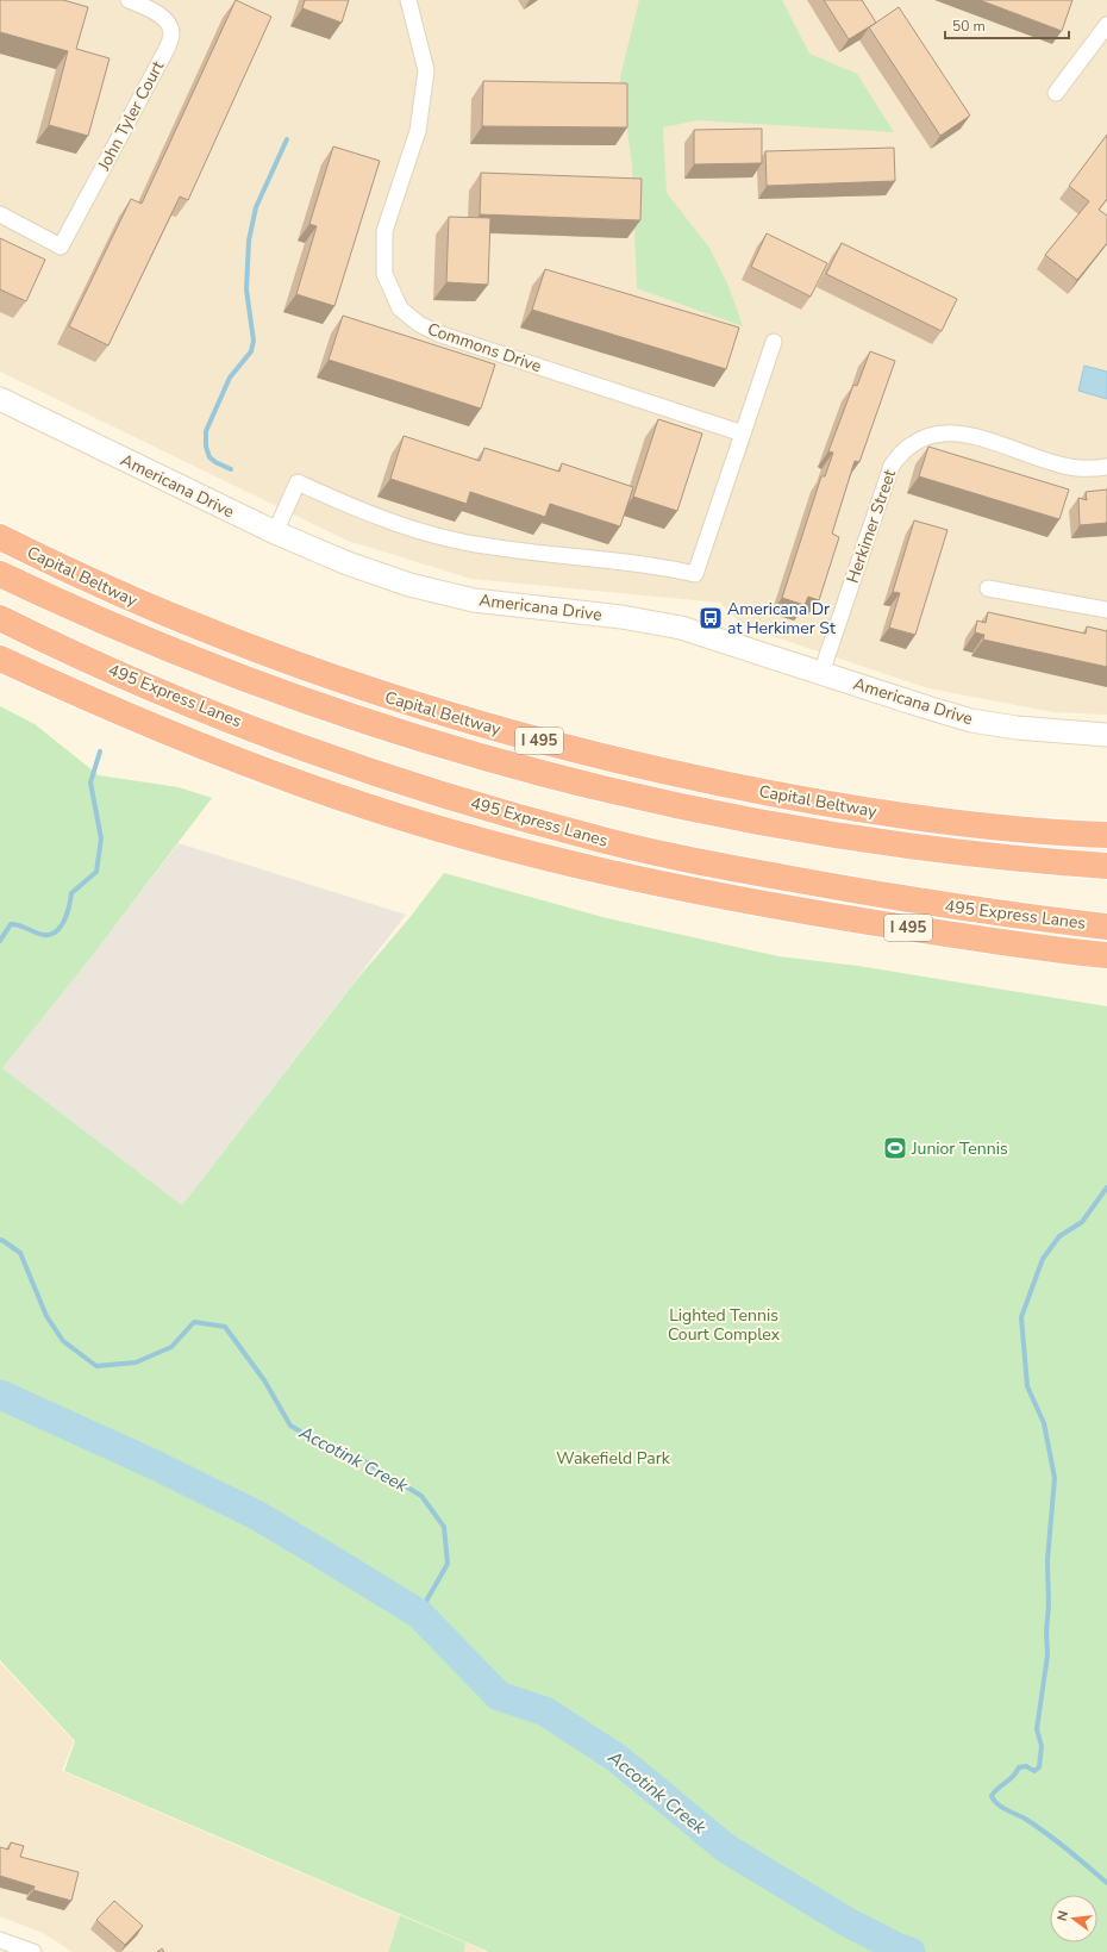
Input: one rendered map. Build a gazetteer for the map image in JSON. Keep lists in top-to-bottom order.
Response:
{
  "streets": {
    "highway": ["Capital Beltway", "495 Express Lanes", "I 495"],
    "street": [
      "John Tyler Court",
      "Commons Drive",
      "Americana Drive",
      "Herkimer Street"
    ]
  },
  "crossings": [
    ["Americana Drive", "Herkimer Street"]
  ],
  "water": ["Accotink Creek"],
  "parks": ["Lighted Tennis Court Complex", "Wakefield Park"],
  "places": {
    "bus stop": ["Americana Dr at Herkimer St"],
    "sports": ["Junior Tennis"]
  },
  "scale_bar": "50 m",
  "north": "left"
}
